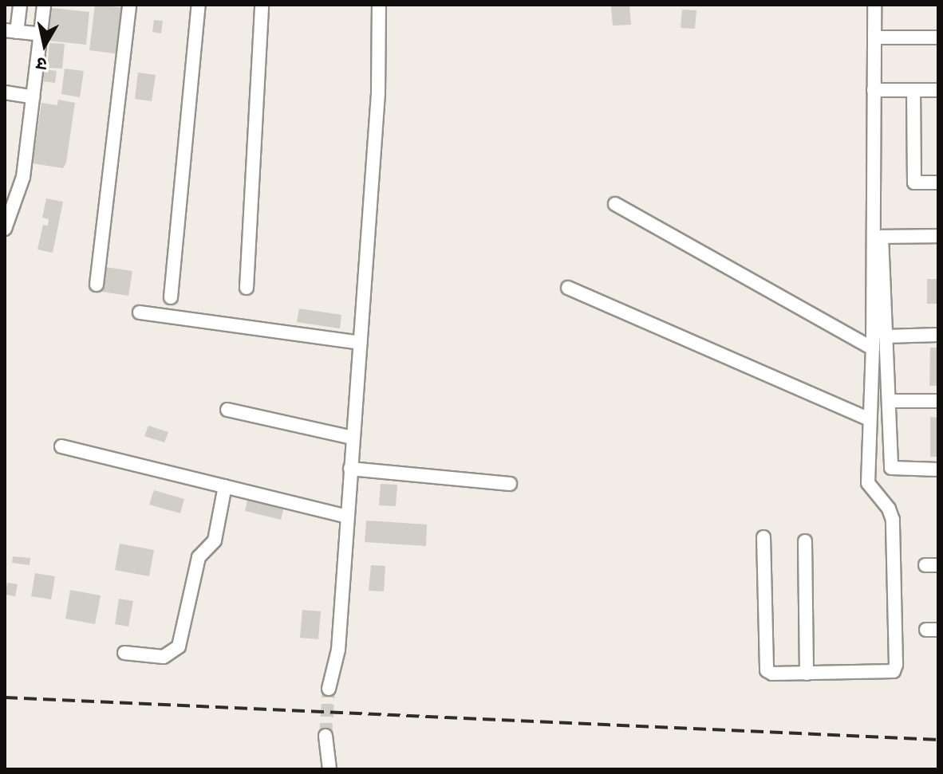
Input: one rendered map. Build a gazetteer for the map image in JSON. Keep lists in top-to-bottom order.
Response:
{
  "north": "bottom"
}
